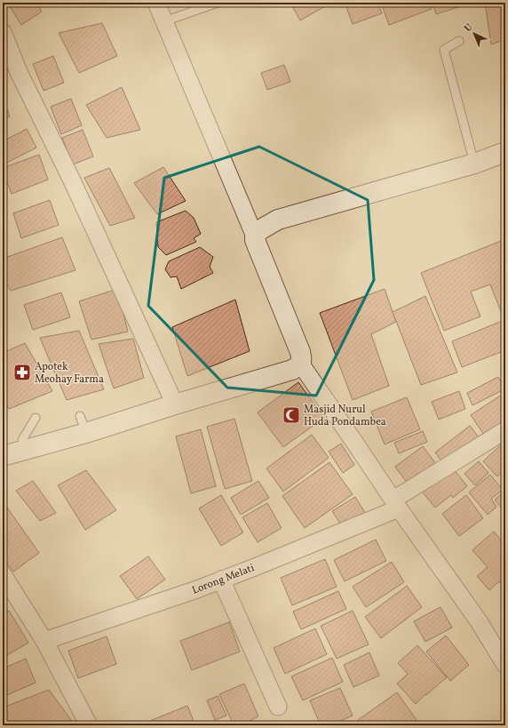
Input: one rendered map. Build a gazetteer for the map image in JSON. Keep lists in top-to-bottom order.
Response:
{
  "streets": {
    "street": ["Lorong Melati"]
  },
  "places": {
    "pharmacy": ["Apotek Meohay Farma"],
    "mosque": ["Masjid Nurul Huda Pondambea"]
  },
  "north": "top left"
}
